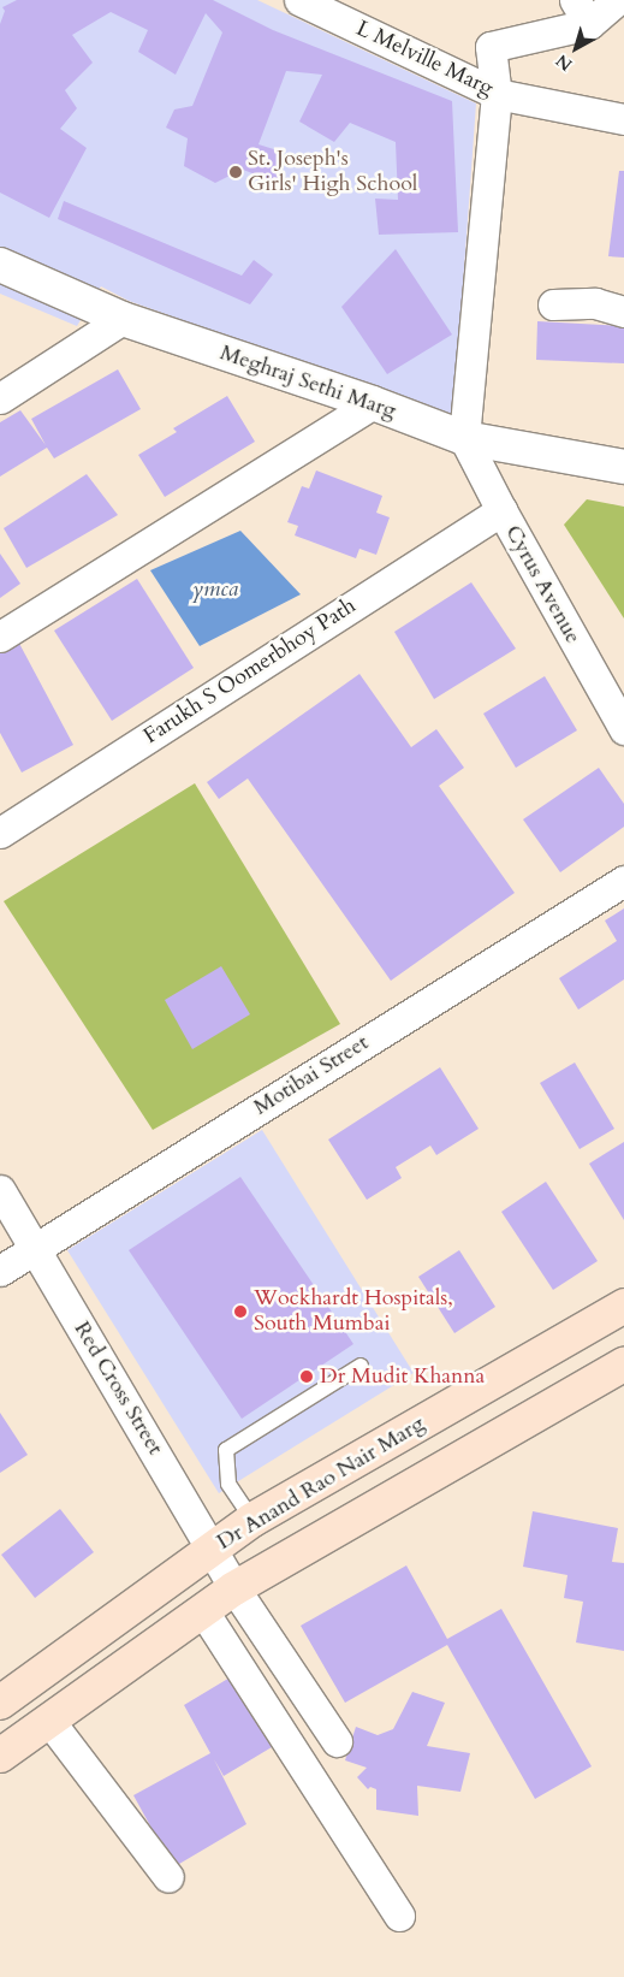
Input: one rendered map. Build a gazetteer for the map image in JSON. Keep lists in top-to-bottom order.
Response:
{
  "streets": {
    "main road": ["Dr Anand Rao Nair Marg"],
    "street": [
      "L Melville Marg",
      "Meghraj Sethi Marg",
      "Cyrus Avenue",
      "Farukh S Oomerbhoy Path",
      "Motibai Street",
      "Red Cross Street"
    ]
  },
  "crossings": [
    ["Meghraj Sethi Marg", "Cyrus Avenue"],
    ["Cyrus Avenue", "Farukh S Oomerbhoy Path"],
    ["Motibai Street", "Red Cross Street"],
    ["Red Cross Street", "Dr Anand Rao Nair Marg"]
  ],
  "water": ["ymca"],
  "places": ["St. Joseph's Girls' High School", "Wockhardt Hospitals, South Mumbai", "Dr Mudit Khanna"],
  "north": "bottom left"
}
